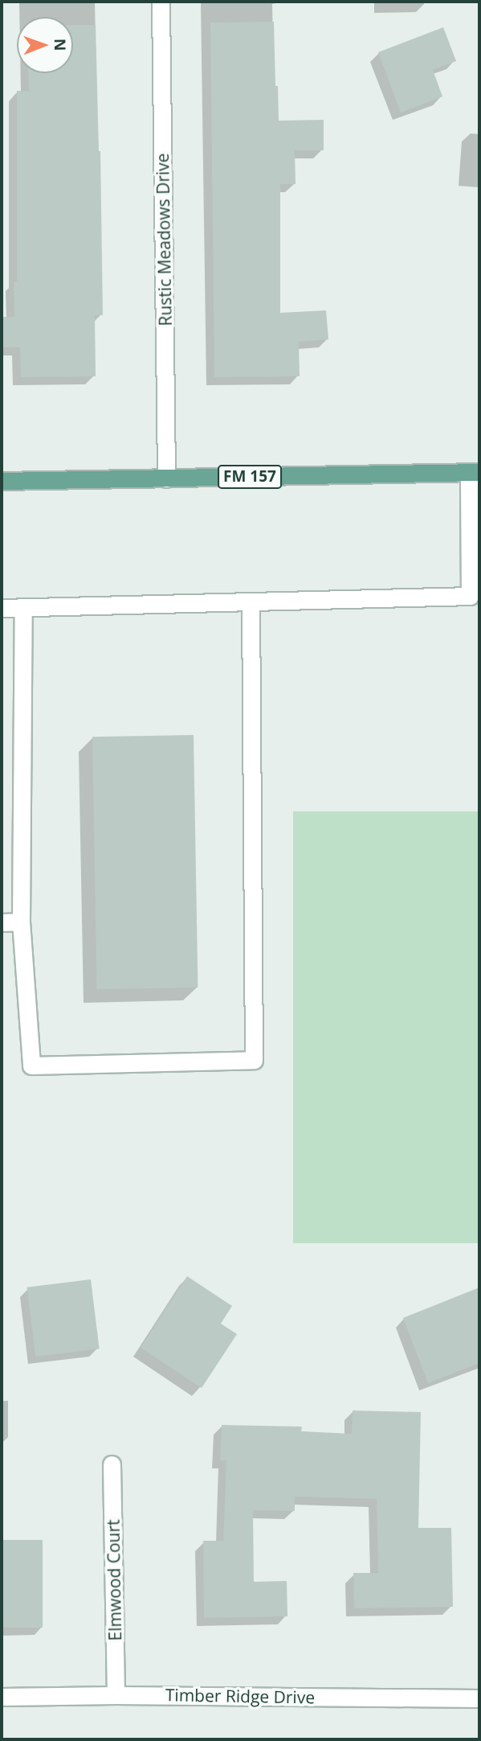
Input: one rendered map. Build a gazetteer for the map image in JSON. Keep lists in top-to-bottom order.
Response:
{
  "streets": {
    "main road": ["FM 157"],
    "street": ["Rustic Meadows Drive", "Elmwood Court", "Timber Ridge Drive"]
  },
  "crossings": [
    ["Rustic Meadows Drive", "FM 157"],
    ["Elmwood Court", "Timber Ridge Drive"]
  ],
  "north": "right"
}
